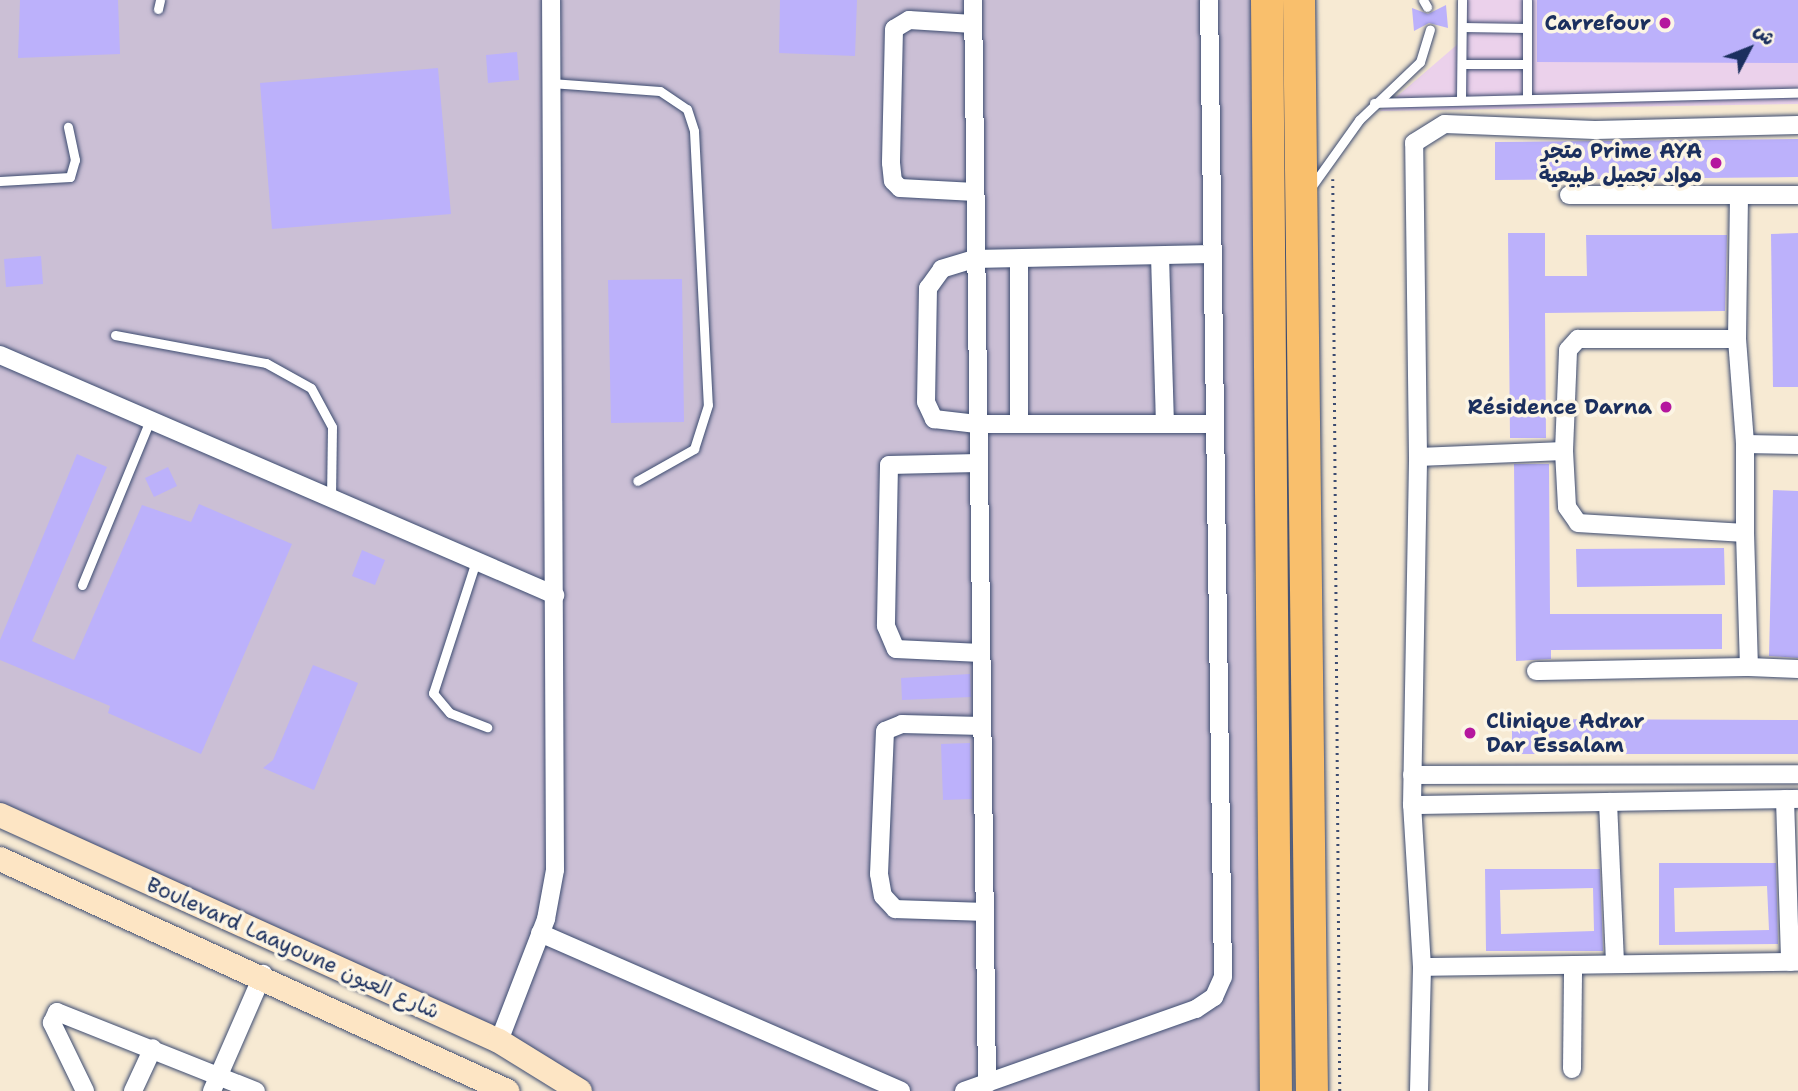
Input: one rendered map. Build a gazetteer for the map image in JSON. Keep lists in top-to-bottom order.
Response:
{
  "streets": {
    "street": ["Boulevard Laayoune شارع العيون"]
  },
  "places": [
    "Carrefour",
    "متجر Prime AYA مواد تجميل طبيعية",
    "Résidence Darna",
    "Clinique Adrar Dar Essalam"
  ],
  "north": "top right"
}
